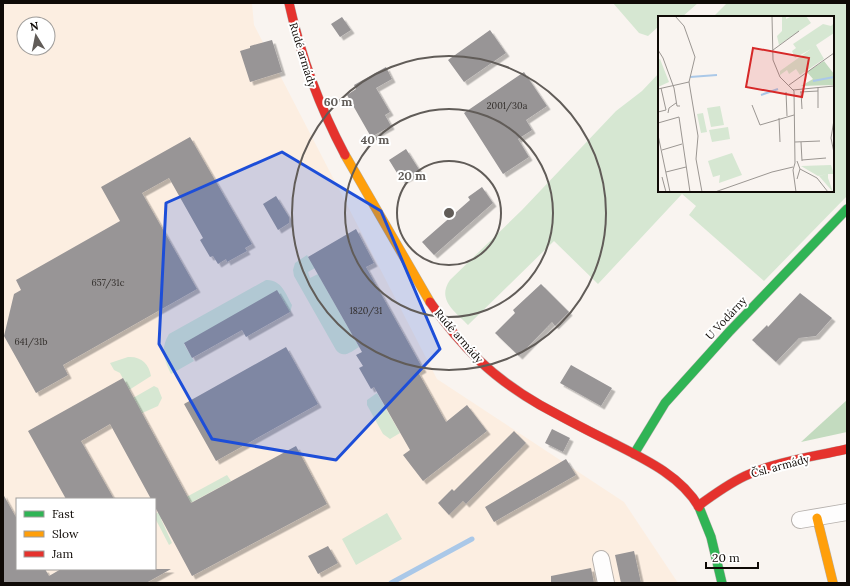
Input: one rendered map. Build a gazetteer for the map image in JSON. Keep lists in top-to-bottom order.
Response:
{
  "streets": {
    "main road": ["Rudé armády", "U Vodárny", "Čsl. armády"]
  },
  "crossings": [
    ["Rudé armády", "U Vodárny"],
    ["Rudé armády", "Čsl. armády"]
  ],
  "house_numbers": [
    "2001/30a",
    "657/31c",
    "1820/31",
    "641/31b"
  ],
  "legend": ["Fast", "Slow", "Jam"],
  "scale_bar": "20 m",
  "north": "top",
  "rings": ["60 m", "40 m", "20 m"]
}
